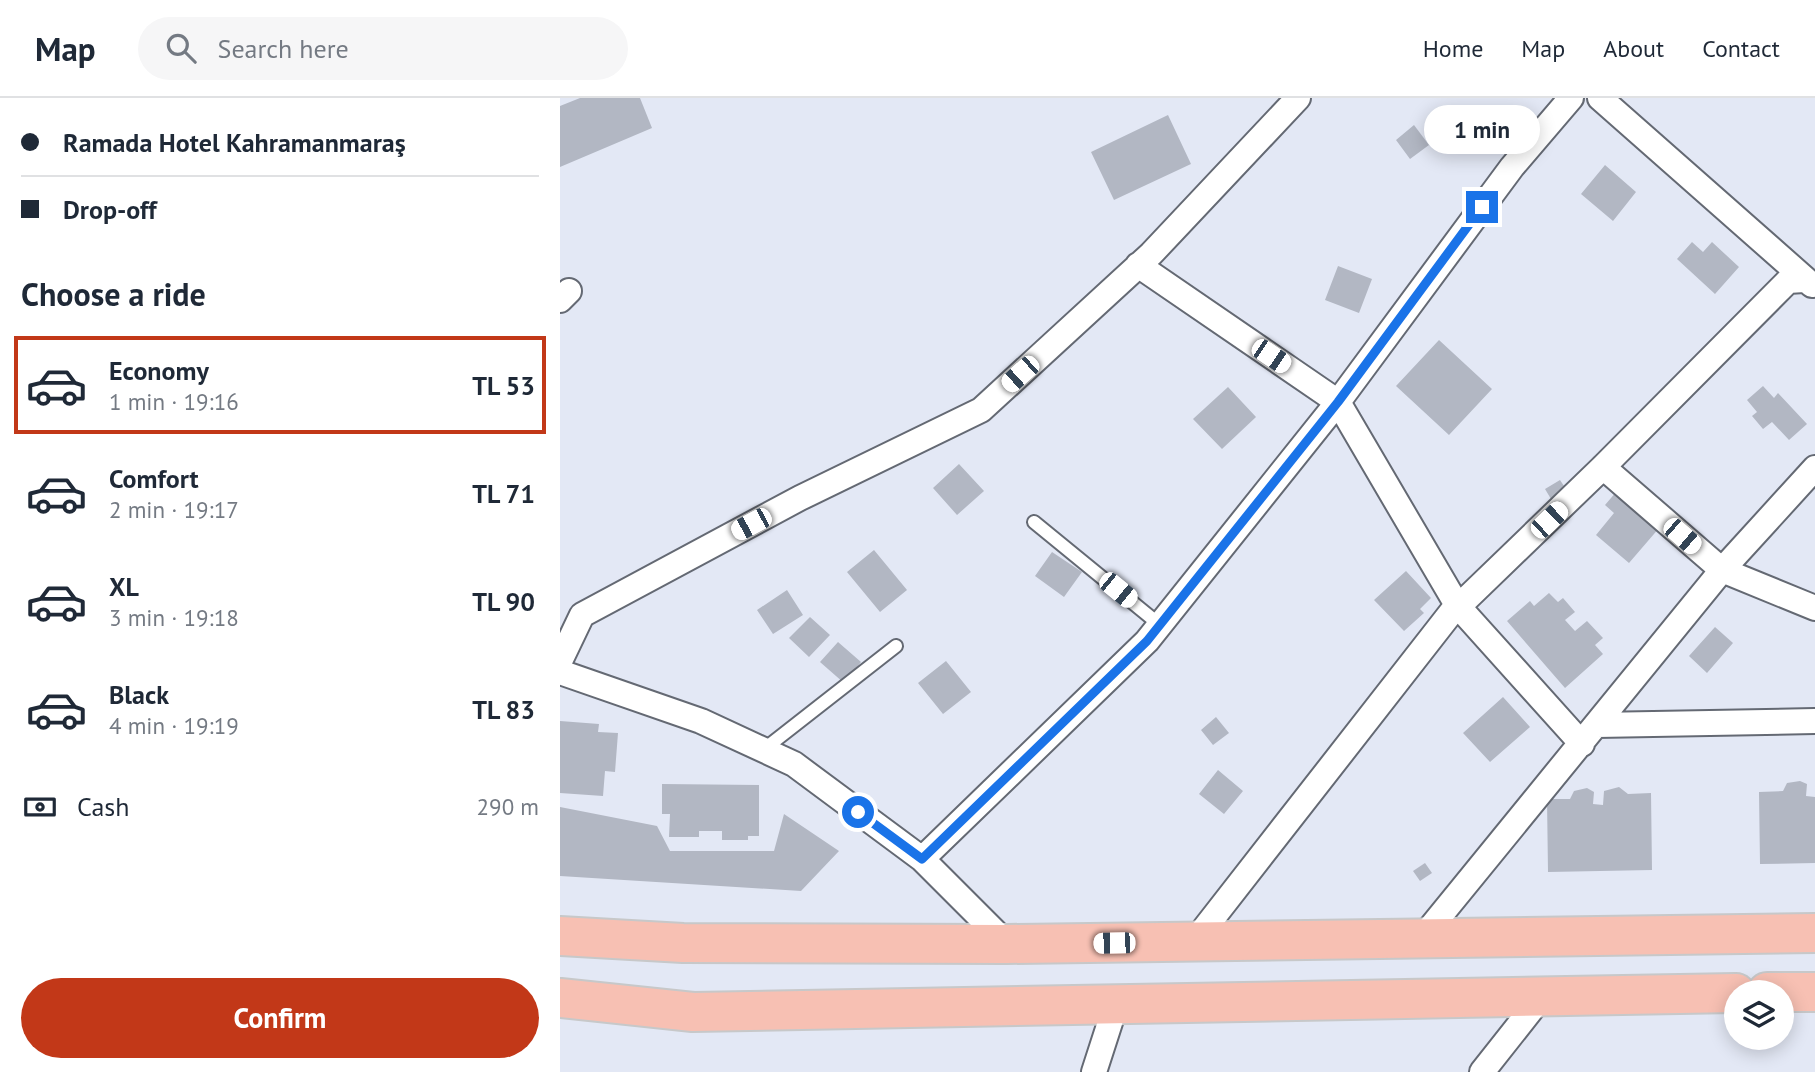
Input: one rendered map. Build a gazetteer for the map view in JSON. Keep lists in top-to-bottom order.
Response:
{
  "page": {
    "header": "Map",
    "search": "Search here",
    "nav": [
      "Home",
      "Map",
      "About",
      "Contact"
    ],
    "banner": ["Ramada Hotel Kahramanmaraş", "Drop-off"],
    "bubble": "1 min",
    "heading": "Choose a ride",
    "list": [
      {
        "name": "Economy",
        "note": "1 min · 19:16",
        "value": "TL 53"
      },
      {
        "name": "Comfort",
        "note": "2 min · 19:17",
        "value": "TL 71"
      },
      {
        "name": "XL",
        "note": "3 min · 19:18",
        "value": "TL 90"
      },
      {
        "name": "Black",
        "note": "4 min · 19:19",
        "value": "TL 83"
      }
    ],
    "pay": ["Cash", "290 m"],
    "buttons": "Confirm"
  }
}
